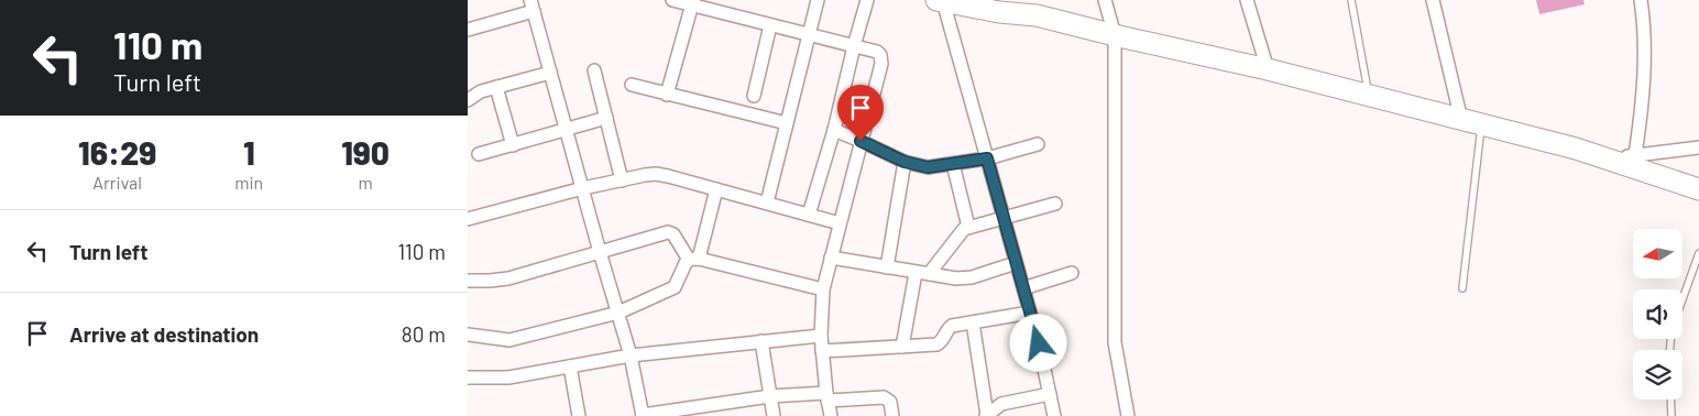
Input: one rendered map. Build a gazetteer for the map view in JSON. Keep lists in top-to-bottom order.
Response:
{
  "north": "left",
  "page": {
    "turn": ["110 m", "Turn left"],
    "eta": [
      "16:29",
      "Arrival",
      "1",
      "min",
      "190",
      "m"
    ],
    "list": [
      {
        "name": "Turn left",
        "value": "110 m"
      },
      {
        "name": "Arrive at destination",
        "value": "80 m"
      }
    ]
  }
}
